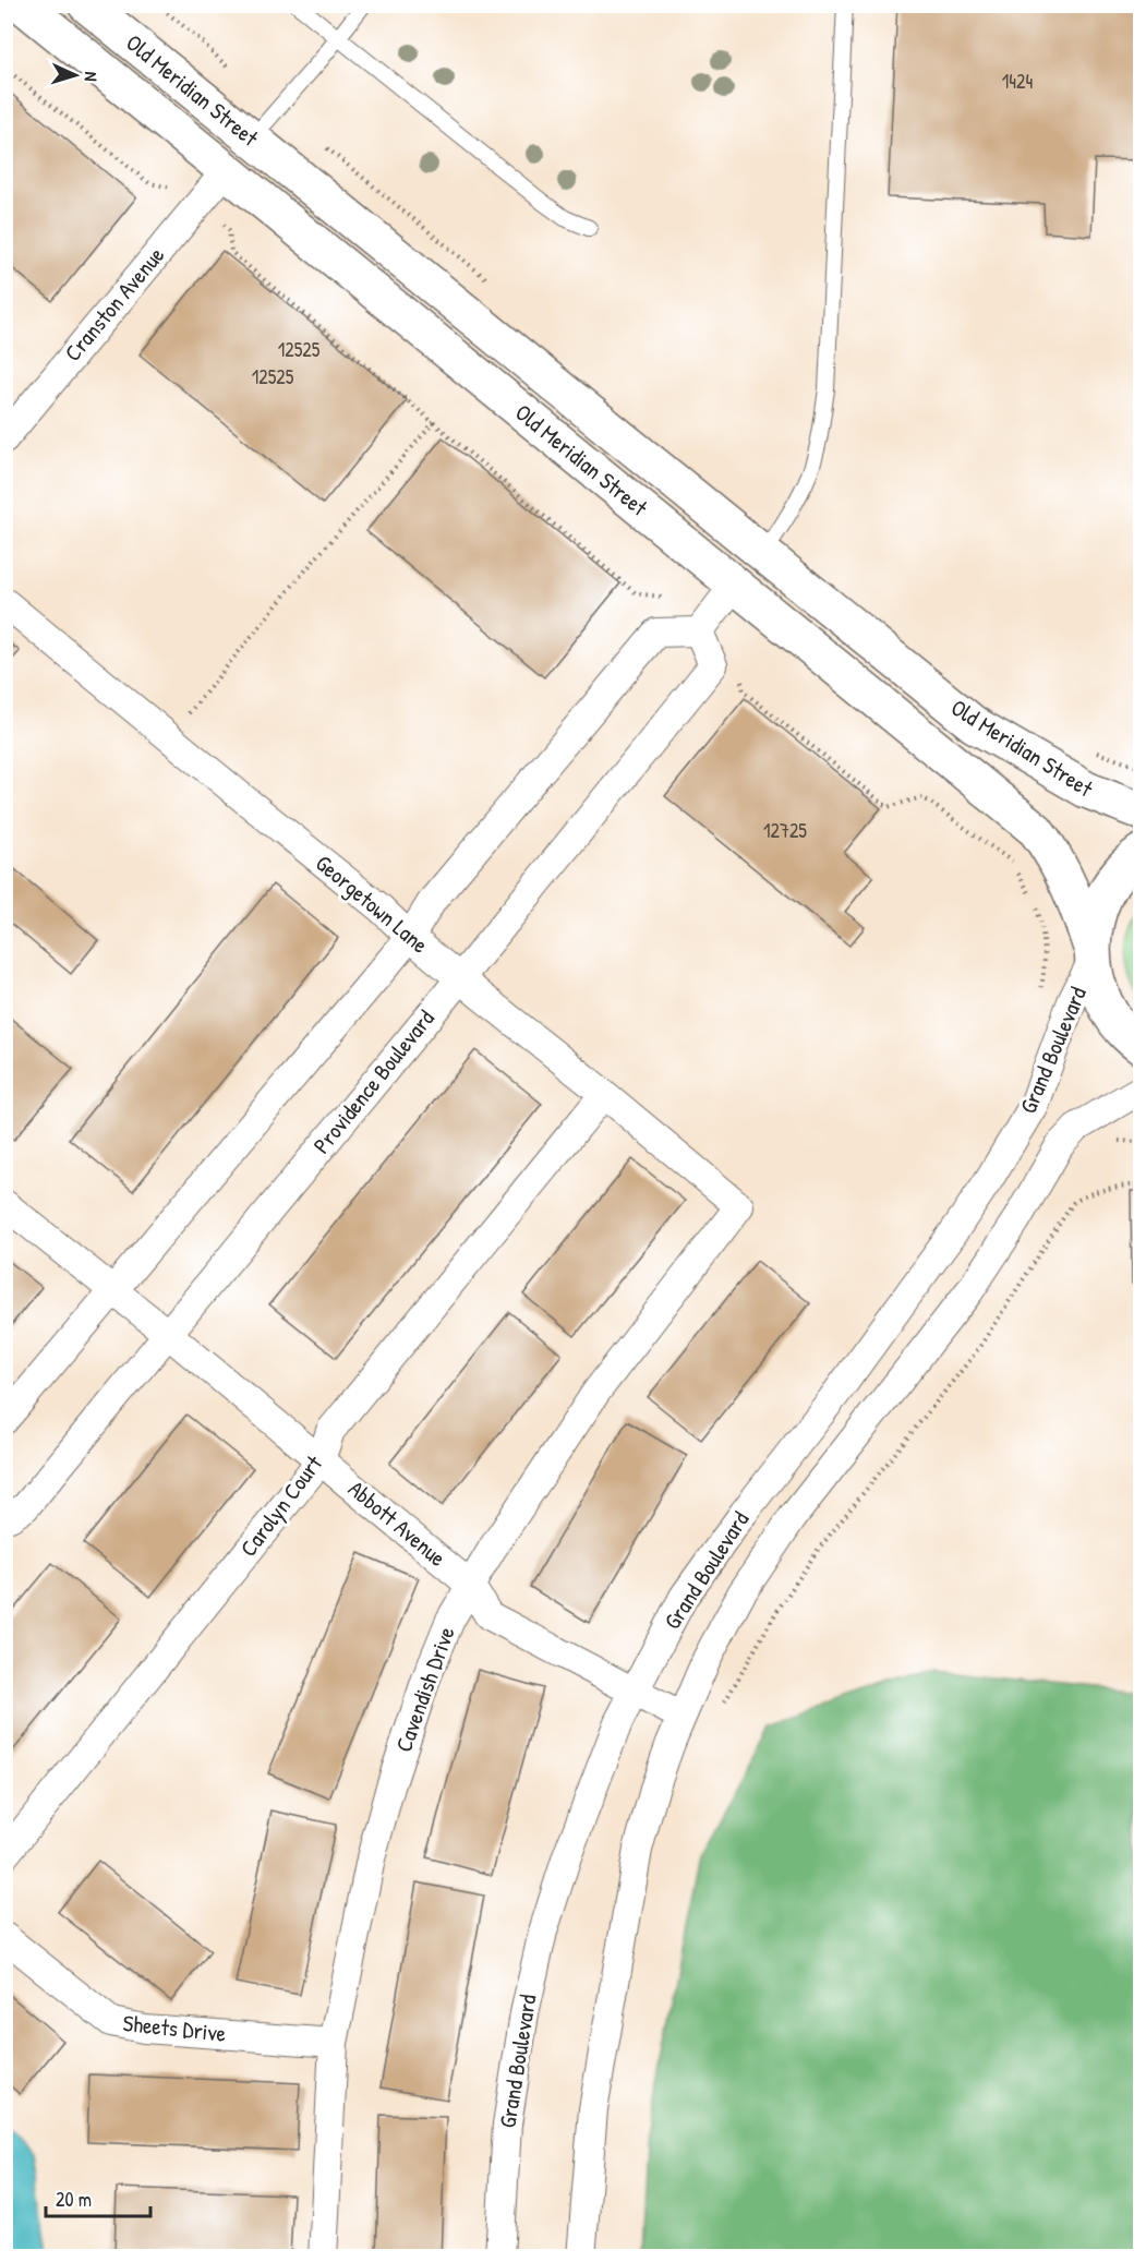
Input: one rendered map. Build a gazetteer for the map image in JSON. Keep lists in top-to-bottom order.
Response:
{
  "streets": {
    "main road": ["Old Meridian Street"],
    "street": [
      "Cranston Avenue",
      "Georgetown Lane",
      "Grand Boulevard",
      "Providence Boulevard",
      "Carolyn Court",
      "Abbott Avenue",
      "Cavendish Drive",
      "Sheets Drive"
    ]
  },
  "crossings": [
    ["Old Meridian Street", "Cranston Avenue"],
    ["Old Meridian Street", "Grand Boulevard"],
    ["Georgetown Lane", "Providence Boulevard"],
    ["Georgetown Lane", "Carolyn Court"],
    ["Georgetown Lane", "Cavendish Drive"],
    ["Grand Boulevard", "Abbott Avenue"],
    ["Providence Boulevard", "Abbott Avenue"],
    ["Carolyn Court", "Abbott Avenue"],
    ["Abbott Avenue", "Cavendish Drive"],
    ["Cavendish Drive", "Sheets Drive"]
  ],
  "house_numbers": [
    "1424",
    "12525",
    "12525",
    "12725"
  ],
  "scale_bar": "20 m",
  "north": "right"
}
